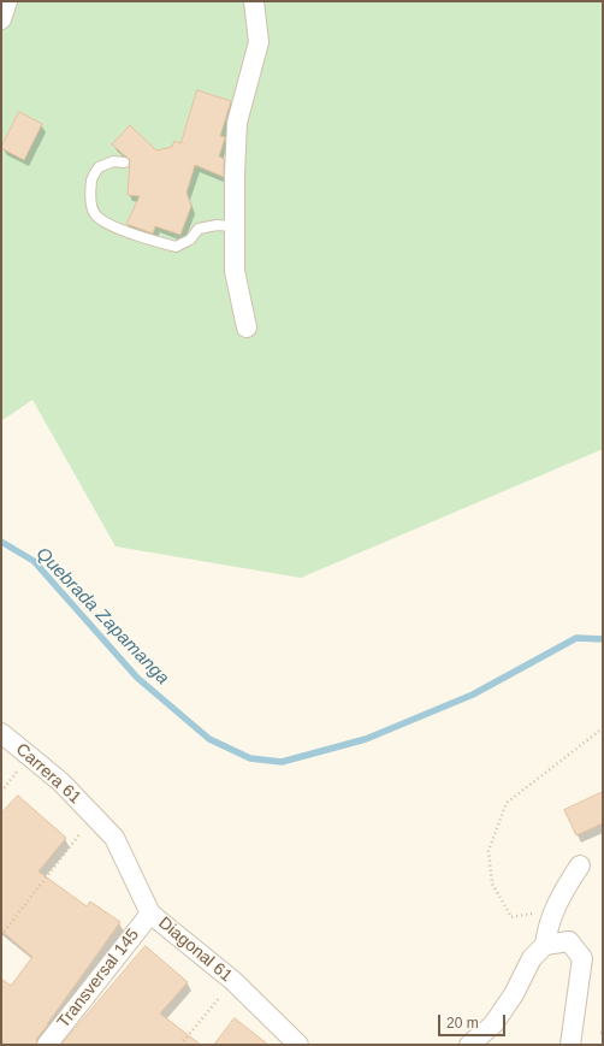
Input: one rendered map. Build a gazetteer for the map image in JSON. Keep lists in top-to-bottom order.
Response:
{
  "streets": {
    "street": ["Carrera 61", "Diagonal 61", "Transversal 145"]
  },
  "crossings": [
    ["Carrera 61", "Diagonal 61"],
    ["Diagonal 61", "Transversal 145"]
  ],
  "water": ["Quebrada Zapamanga"],
  "scale_bar": "20 m"
}
